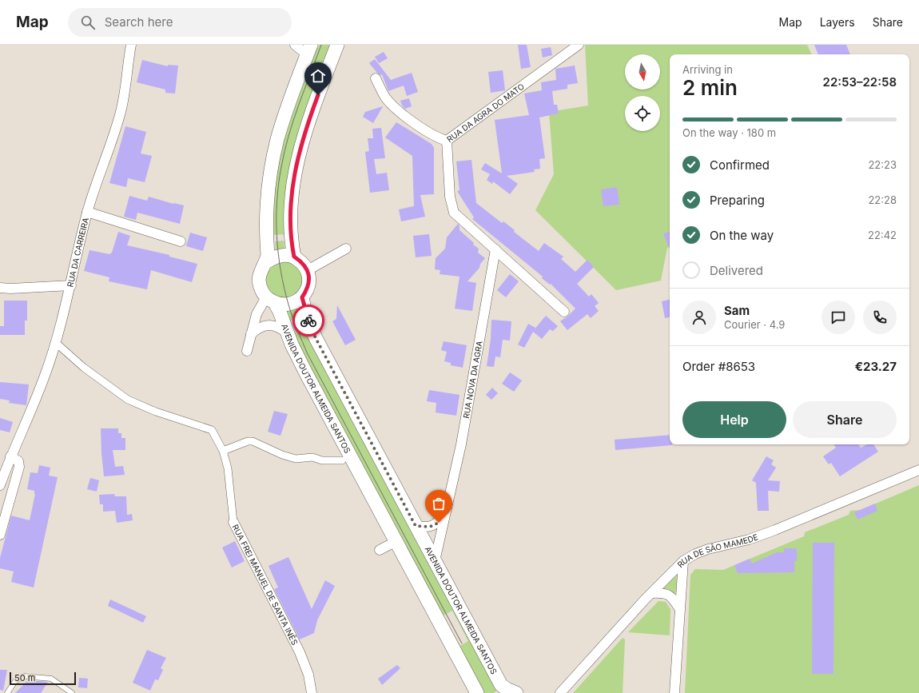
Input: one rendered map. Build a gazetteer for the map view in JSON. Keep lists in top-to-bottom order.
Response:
{
  "streets": {
    "main road": ["AVENIDA DOUTOR ALMEIDA SANTOS"],
    "street": [
      "RUA DA AGRA DO MATO",
      "RUA DA CARREIRA",
      "RUA NOVA DA AGRA",
      "RUA DE SÃO MAMEDE",
      "RUA FREI MANUEL DE SANTA INÊS"
    ]
  },
  "crossings": [
    ["RUA DA AGRA DO MATO", "RUA NOVA DA AGRA"],
    ["RUA DA CARREIRA", "RUA FREI MANUEL DE SANTA INÊS"],
    ["RUA NOVA DA AGRA", "AVENIDA DOUTOR ALMEIDA SANTOS"]
  ],
  "scale_bar": "50 m",
  "north": "bottom",
  "page": {
    "header": "Map",
    "search": "Search here",
    "nav": ["Map", "Layers", "Share"],
    "heading": ["2 min", "Arriving in", "22:53–22:58"],
    "panel": [
      "Sam",
      "Courier · 4.9",
      "Order #8653",
      "€23.27"
    ],
    "bar": "On the way · 180 m",
    "list": [
      ["Confirmed", "22:23"],
      ["Preparing", "22:28"],
      ["On the way", "22:42"],
      "Delivered"
    ],
    "buttons": ["Help", "Share"],
    "scale": "50 m"
  }
}
